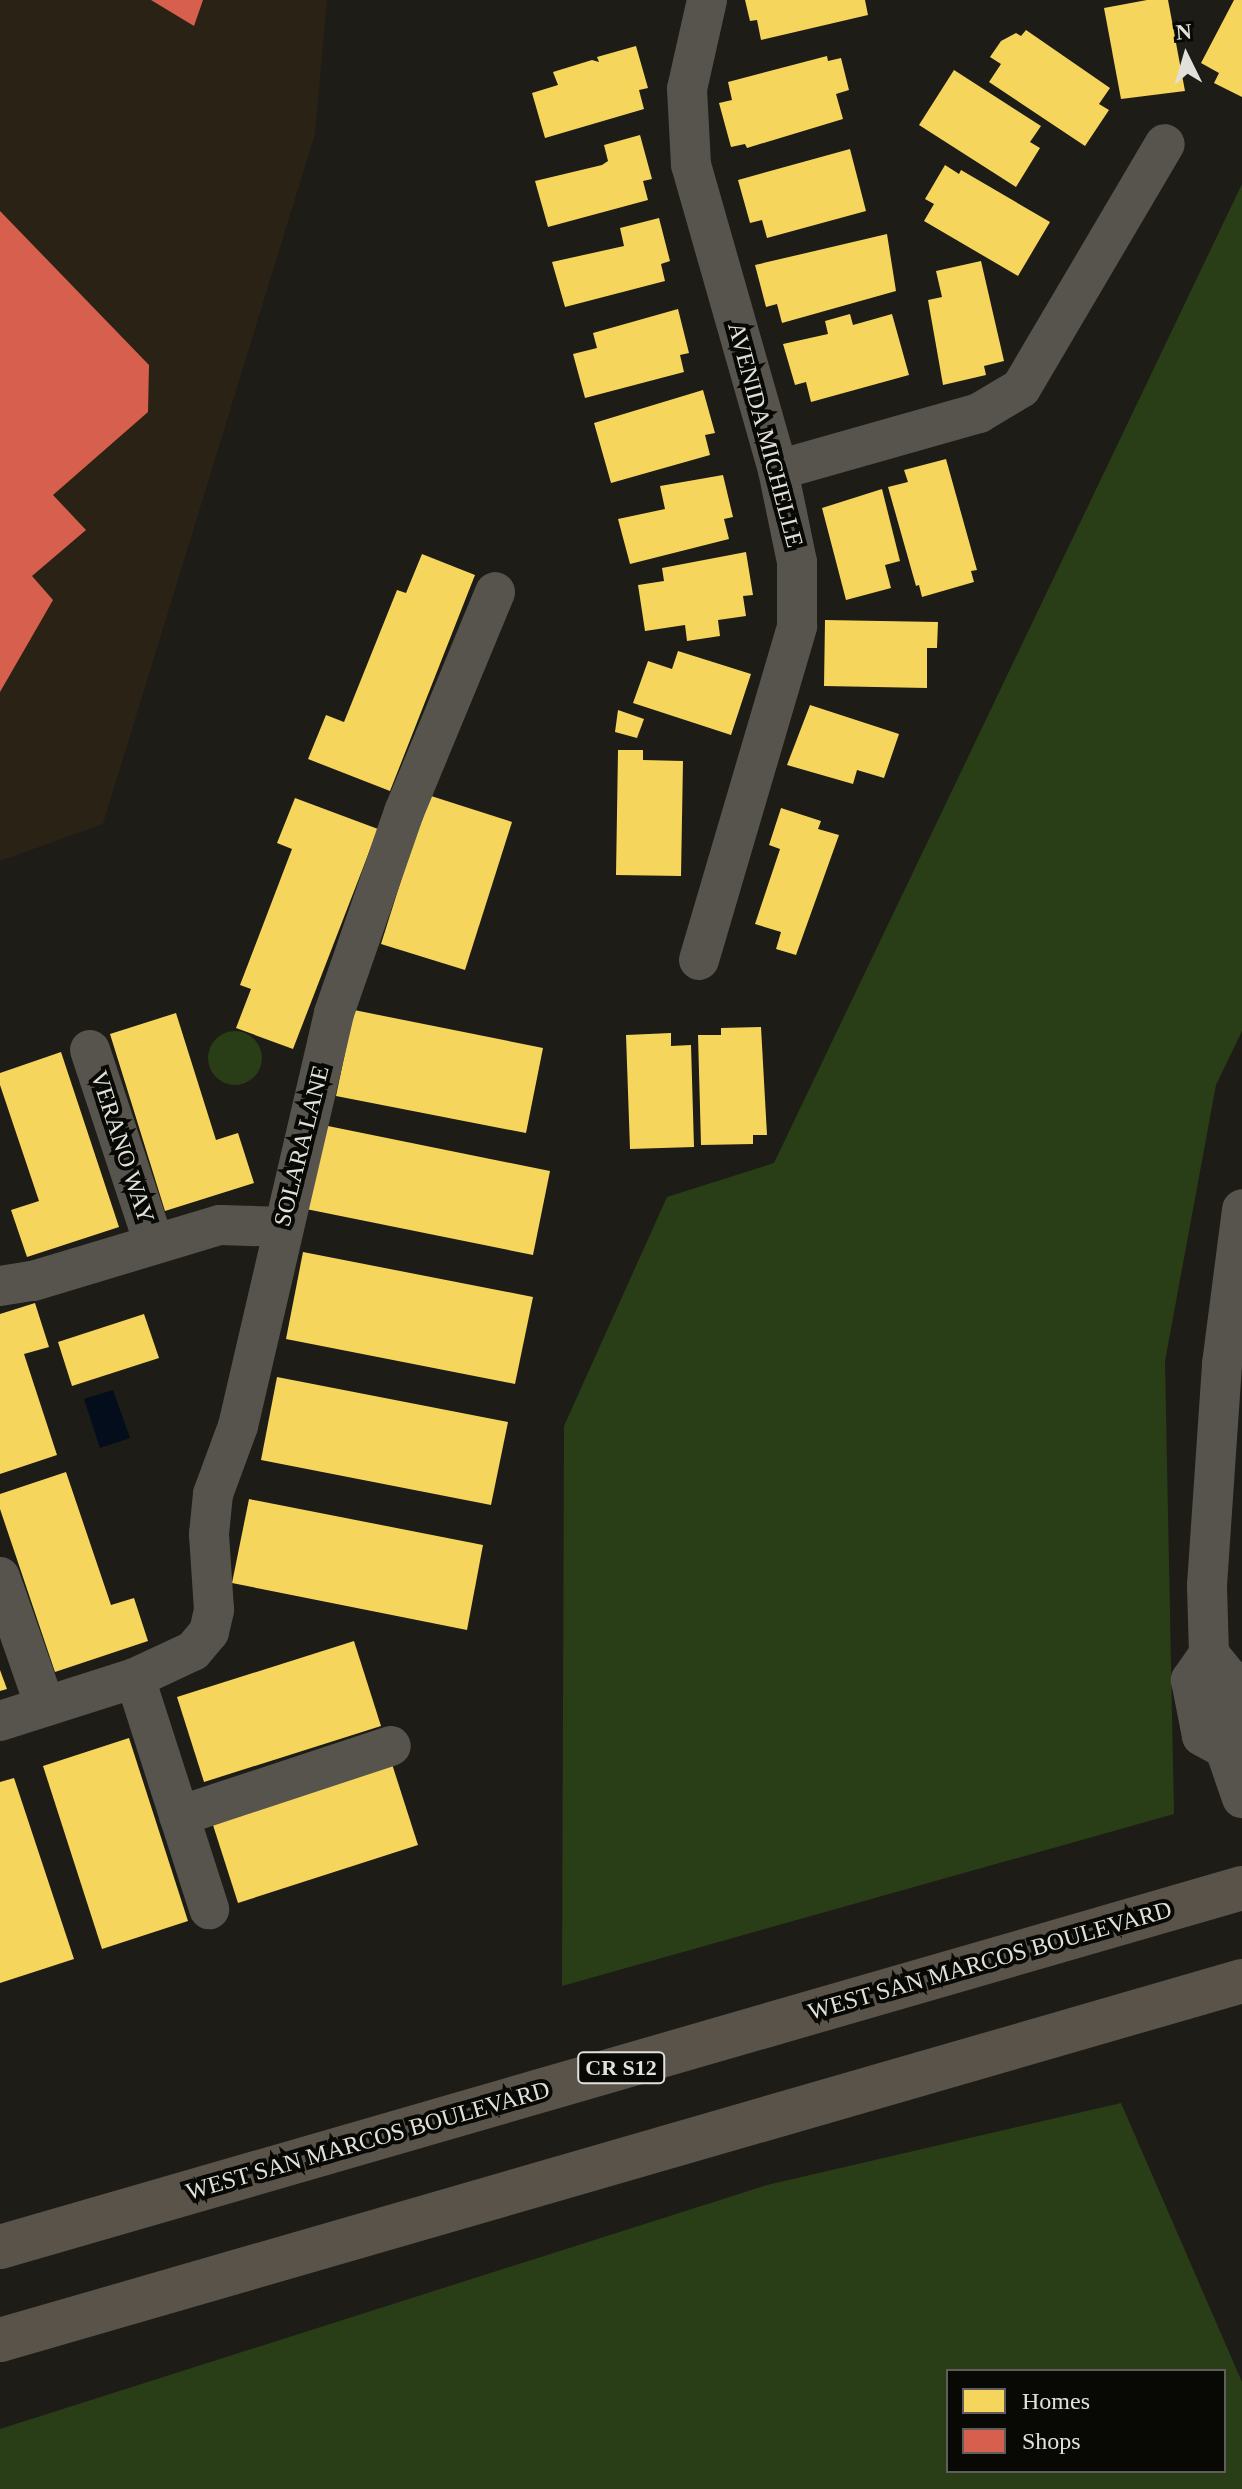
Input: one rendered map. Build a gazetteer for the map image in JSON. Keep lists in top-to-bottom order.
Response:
{
  "streets": {
    "main road": ["WEST SAN MARCOS BOULEVARD", "CR S12"],
    "street": ["AVENIDA MICHELLE", "SOLARA LANE", "VERANO WAY"]
  },
  "crossings": [
    ["SOLARA LANE", "VERANO WAY"]
  ],
  "legend": ["Homes", "Shops"],
  "north": "top"
}
